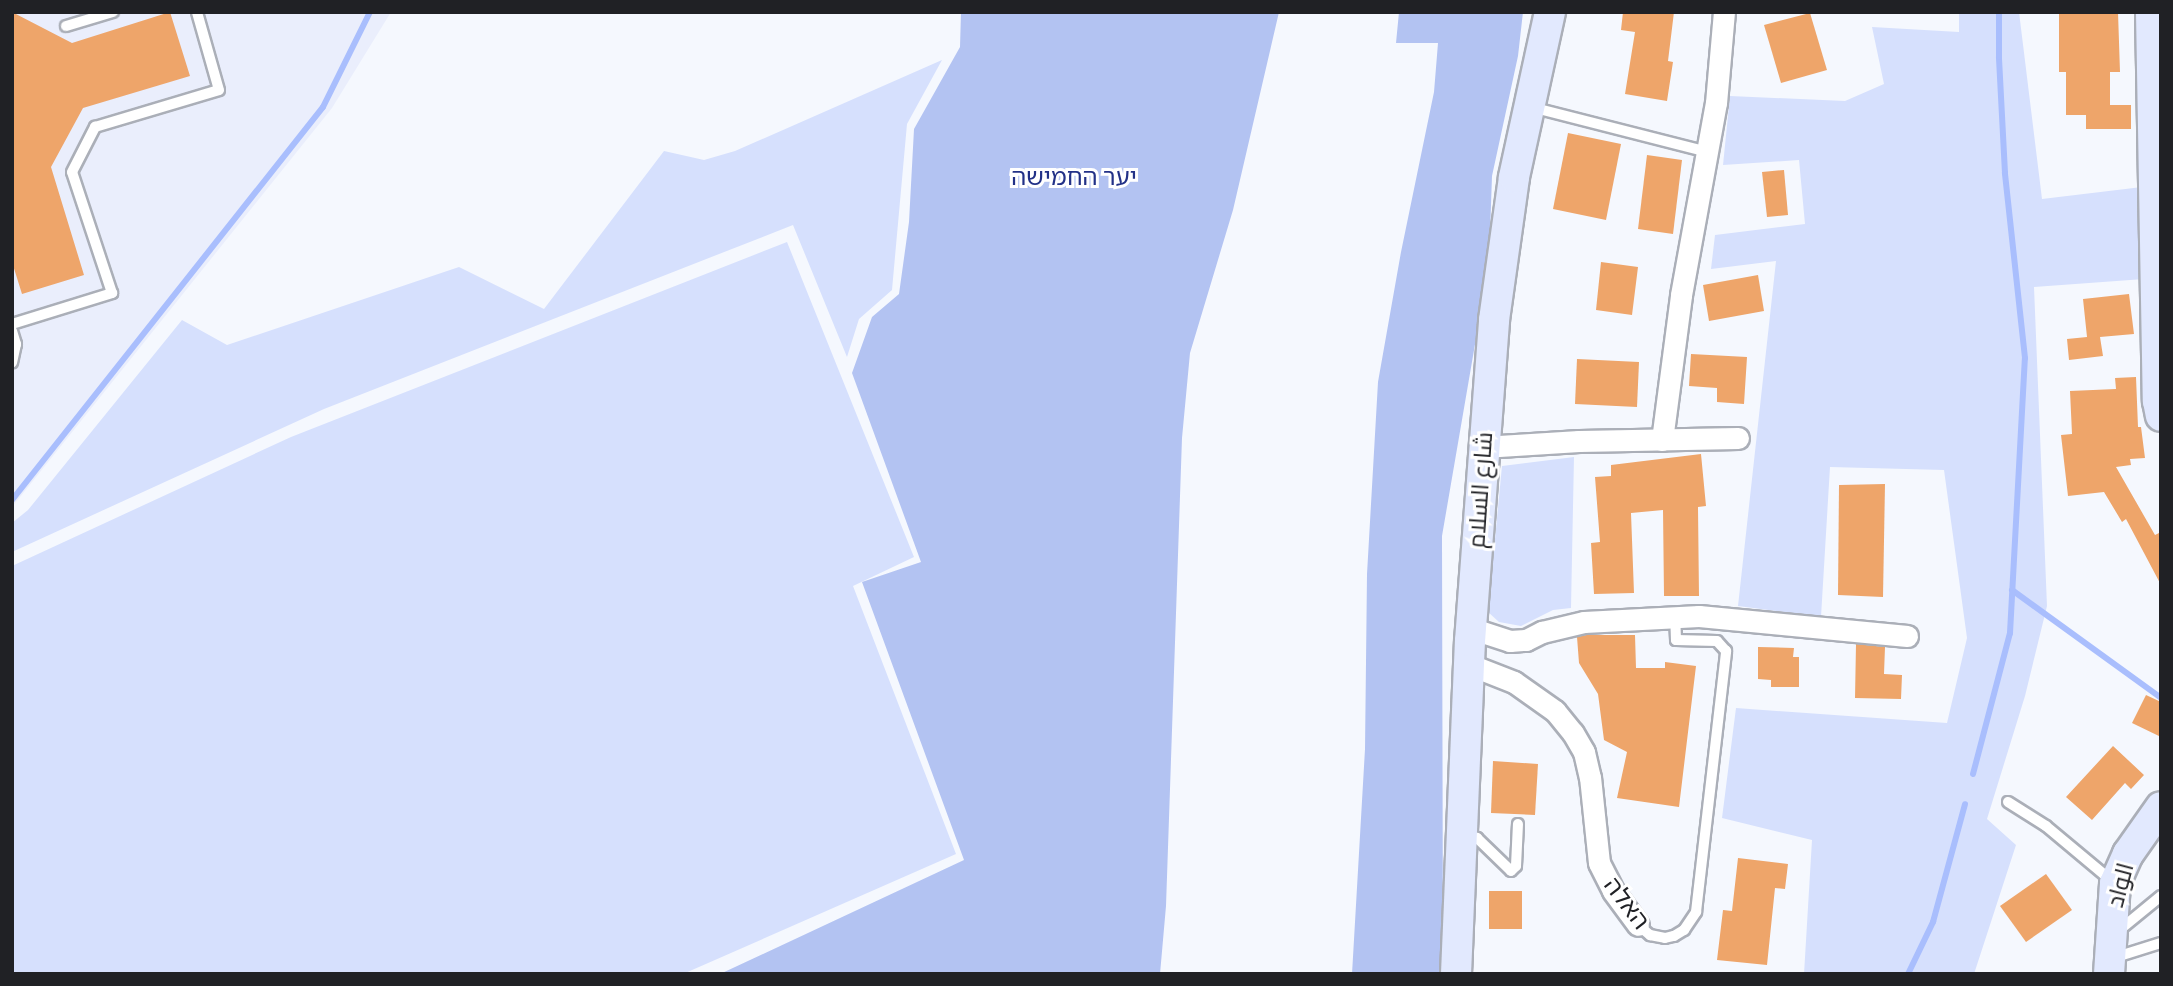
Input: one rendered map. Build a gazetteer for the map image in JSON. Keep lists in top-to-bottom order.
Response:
{
  "streets": {
    "main road": ["شارع السلام", "الواد"],
    "street": ["האלה"]
  },
  "crossings": [
    ["شارع السلام", "האלה"]
  ],
  "parks": ["יער החמישה"]
}
